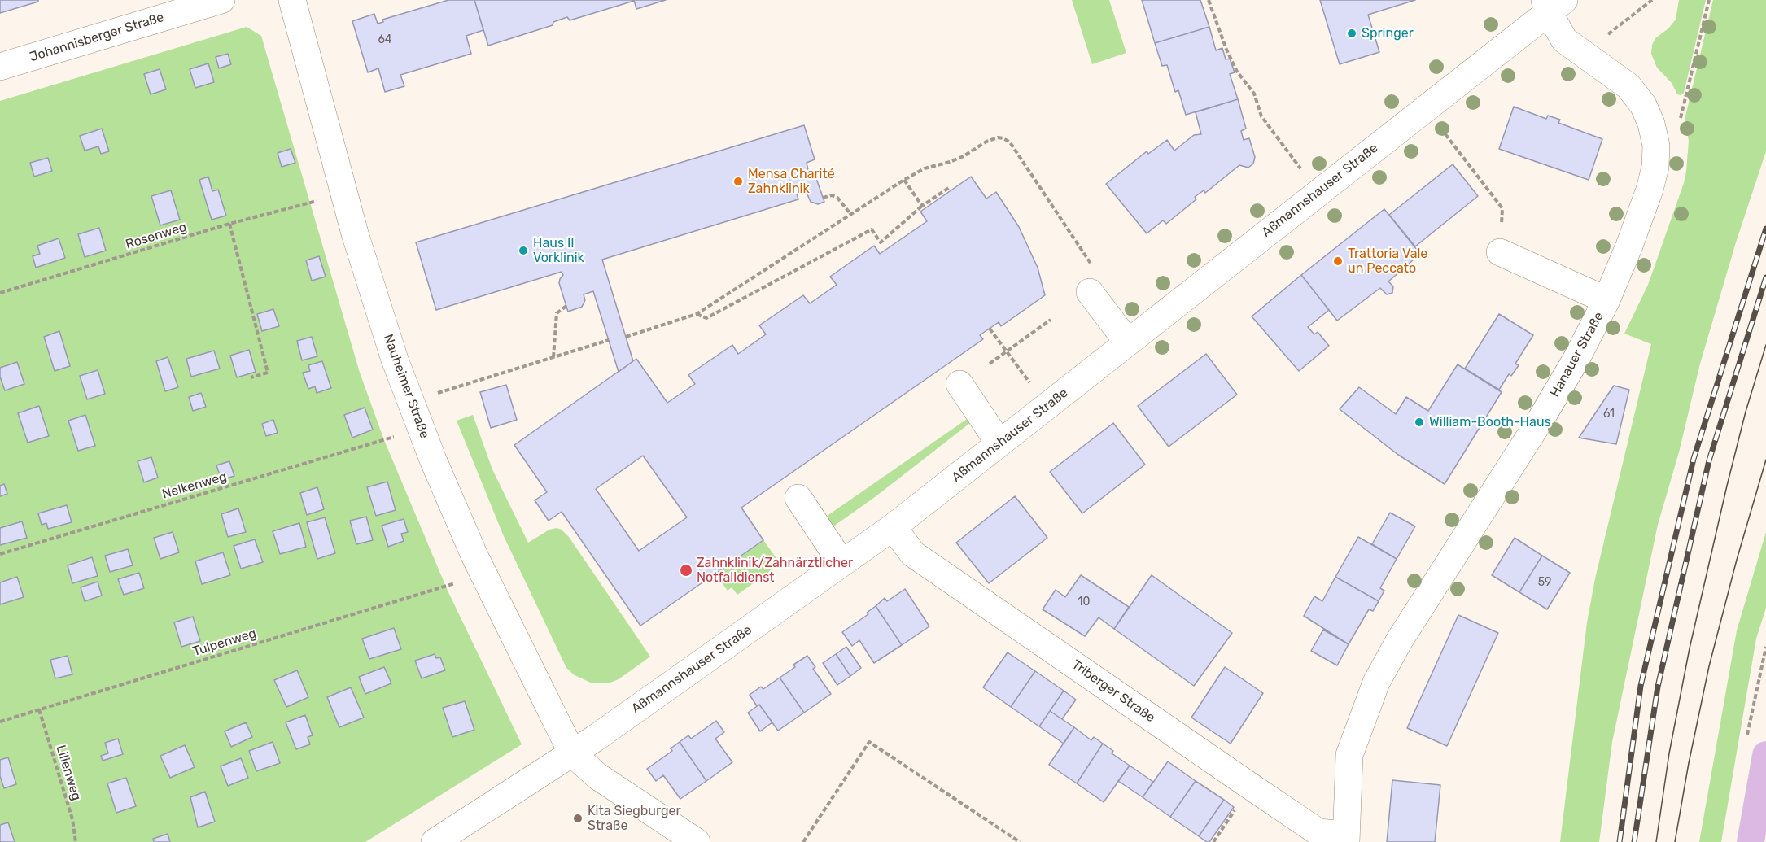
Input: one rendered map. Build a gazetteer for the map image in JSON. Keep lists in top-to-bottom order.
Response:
{
  "streets": {
    "street": [
      "Johannisberger Straße",
      "Aßmannshauser Straße",
      "Hanauer Straße",
      "Nauheimer Straße",
      "Triberger Straße"
    ],
    "path": [
      "Rosenweg",
      "Nelkenweg",
      "Tulpenweg",
      "Lilienweg"
    ]
  },
  "crossings": [
    ["Aßmannshauser Straße", "Hanauer Straße"],
    ["Aßmannshauser Straße", "Nauheimer Straße"],
    ["Aßmannshauser Straße", "Triberger Straße"],
    ["Hanauer Straße", "Triberger Straße"],
    ["Tulpenweg", "Lilienweg"]
  ],
  "places": [
    "Springer",
    "Mensa Charité Zahnklinik",
    "Haus II Vorklinik",
    "Trattoria Vale un Peccato",
    "William-Booth-Haus",
    "Zahnklinik/Zahnärztlicher Notfalldienst",
    "Kita Siegburger Straße"
  ],
  "house_numbers": [
    "64",
    "61",
    "59",
    "10"
  ]
}
